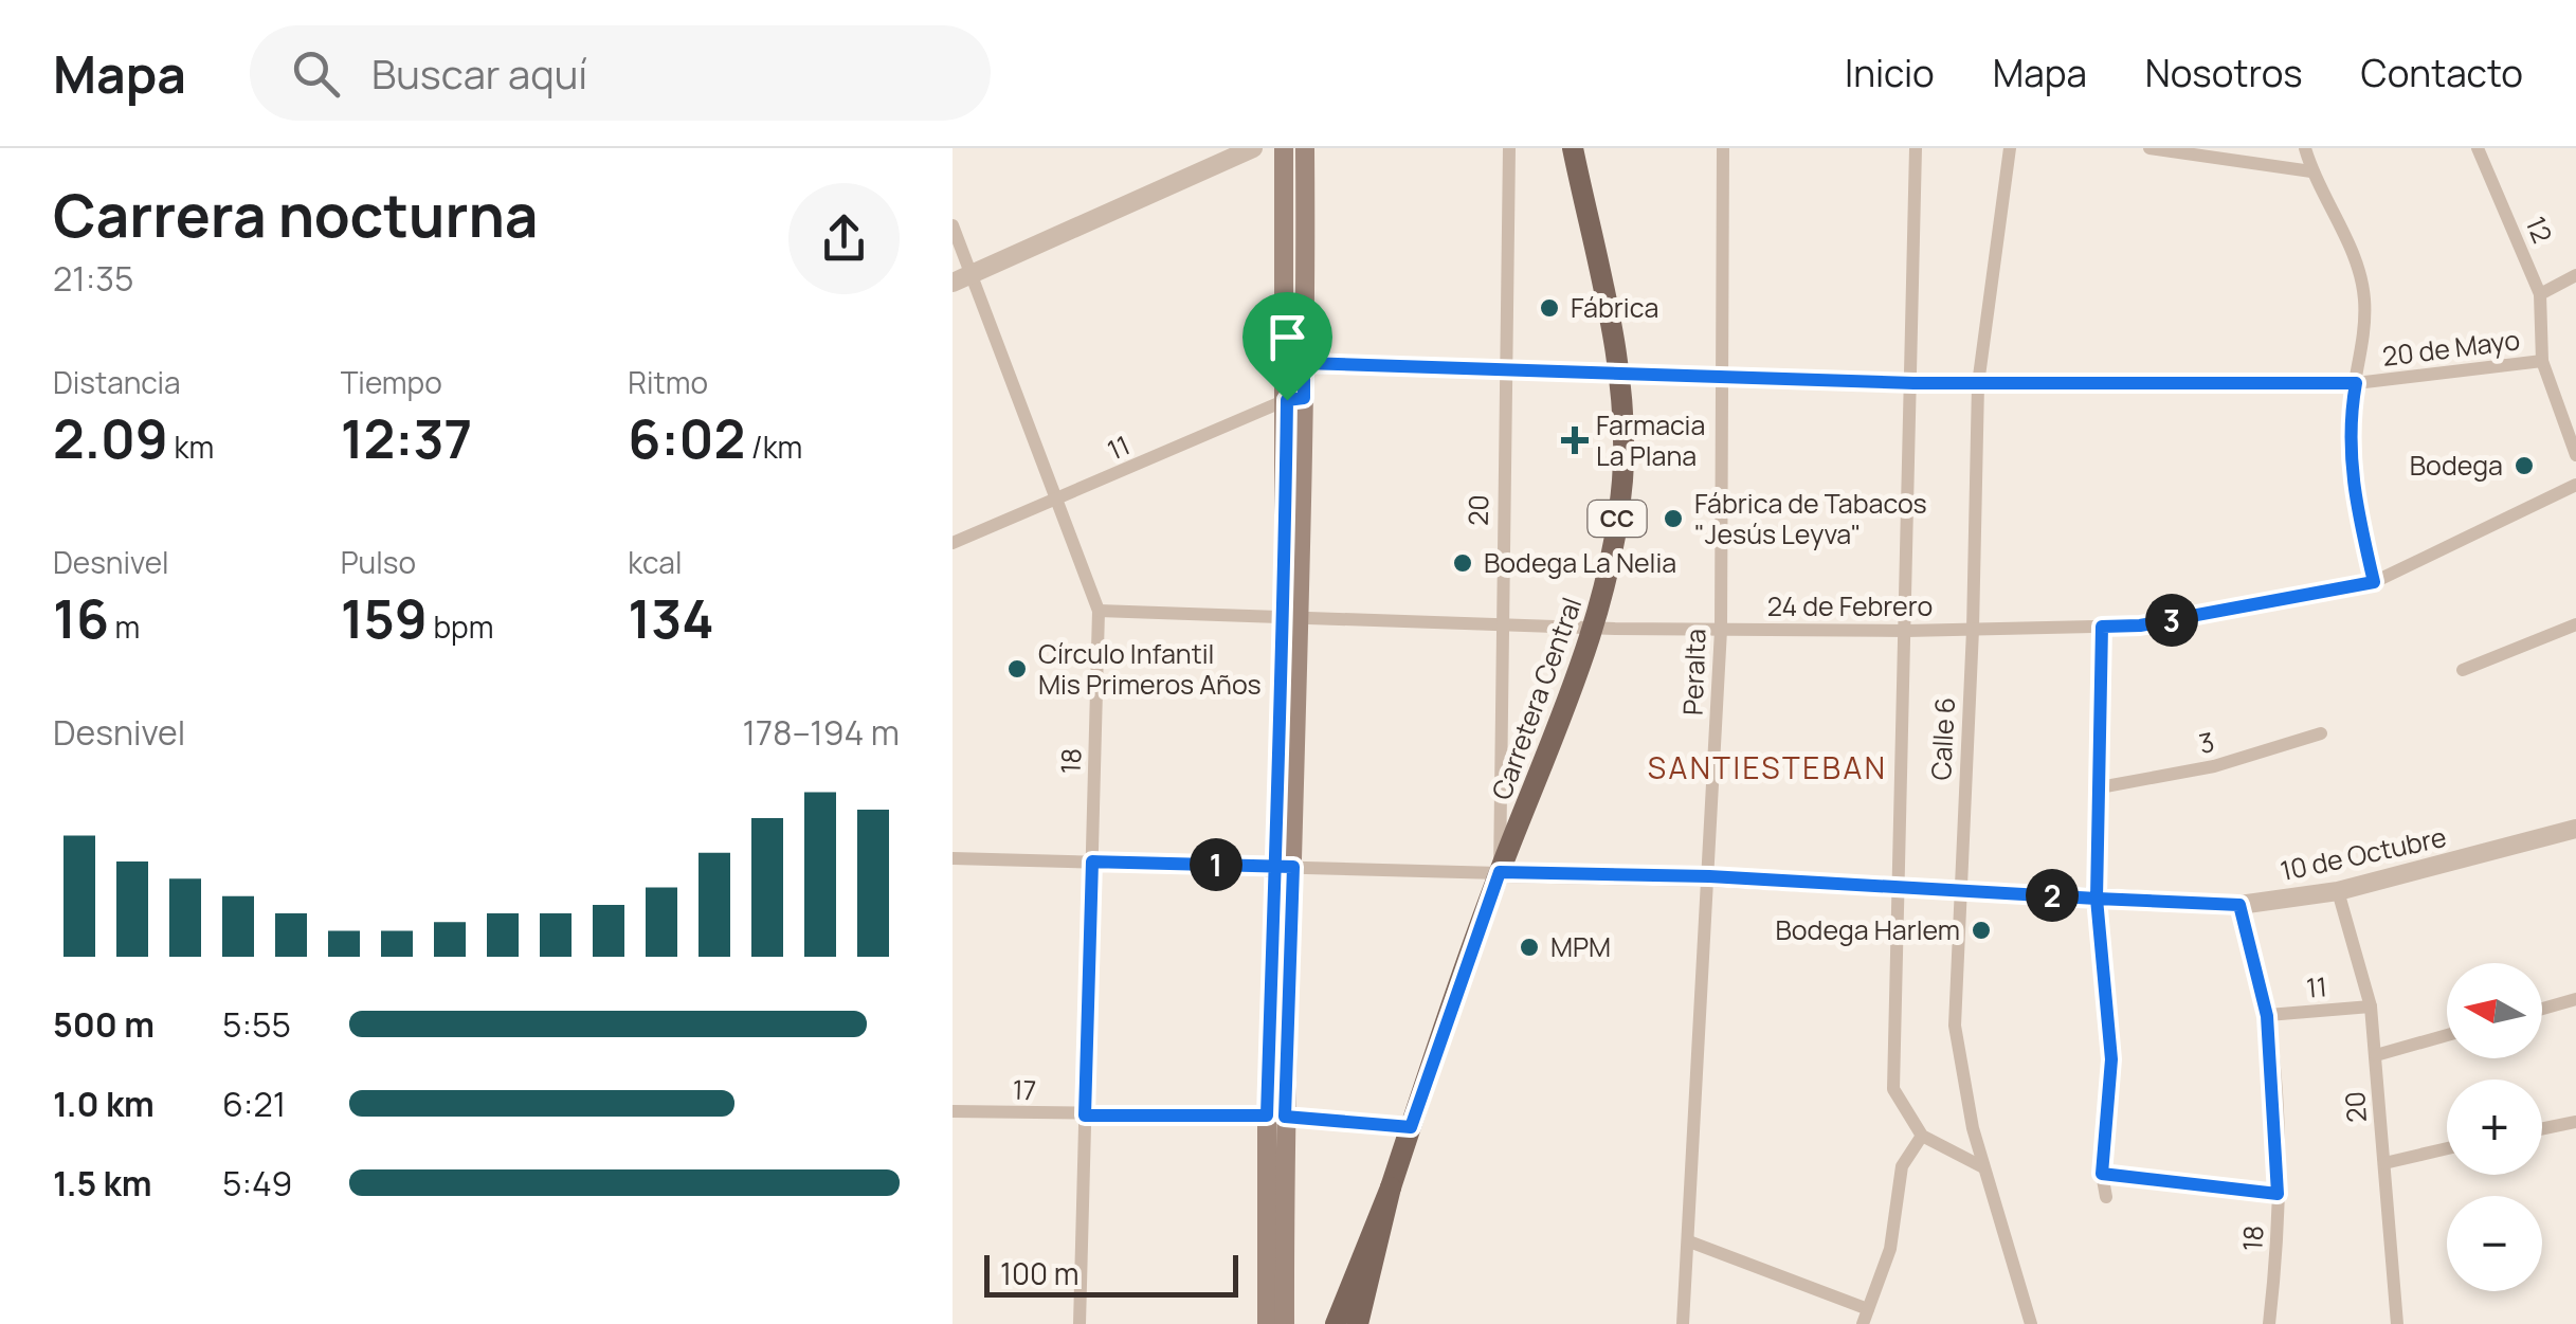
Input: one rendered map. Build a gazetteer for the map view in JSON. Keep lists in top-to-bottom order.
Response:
{
  "streets": {
    "main road": ["CC", "Carretera Central"],
    "street": [
      "12",
      "20 de Mayo",
      "11",
      "20",
      "24 de Febrero",
      "Peralta",
      "Calle 6",
      "3",
      "18",
      "10 de Octubre",
      "17"
    ]
  },
  "crossings": [
    ["12", "20 de Mayo"],
    ["20 de Mayo", "20"],
    ["20 de Mayo", "Peralta"],
    ["20 de Mayo", "Carretera Central"],
    ["20 de Mayo", "Calle 6"],
    ["11", "20"],
    ["11", "18"],
    ["20", "24 de Febrero"],
    ["20", "Carretera Central"],
    ["20", "10 de Octubre"],
    ["24 de Febrero", "Peralta"],
    ["24 de Febrero", "Carretera Central"],
    ["24 de Febrero", "Calle 6"],
    ["24 de Febrero", "18"],
    ["Peralta", "10 de Octubre"],
    ["Carretera Central", "10 de Octubre"],
    ["Carretera Central", "17"],
    ["Calle 6", "10 de Octubre"],
    ["18", "10 de Octubre"],
    ["18", "17"]
  ],
  "districts": ["SANTIESTEBAN"],
  "places": {
    "other": [
      "Fábrica",
      "Bodega",
      "Fábrica de Tabacos \"Jesús Leyva\"",
      "Bodega La Nelia",
      "Círculo Infantil Mis Primeros Años",
      "Bodega Harlem",
      "MPM"
    ],
    "health": ["Farmacia La Plana"]
  },
  "scale_bar": "100 m",
  "north": "left",
  "page": {
    "header": "Mapa",
    "search": "Buscar aquí",
    "nav": [
      "Inicio",
      "Mapa",
      "Nosotros",
      "Contacto"
    ],
    "heading": ["Carrera nocturna", "21:35"],
    "stats": [
      ["Distancia", "2.09 km"],
      ["Tiempo", "12:37"],
      ["Ritmo", "6:02 /km"],
      ["Desnivel", "16 m"],
      ["Pulso", "159 bpm"],
      ["kcal", "134"]
    ],
    "pins": ["3", "1", "2"],
    "chart": ["Desnivel", "178–194 m"],
    "map_buttons": ["+", "−"],
    "list": [
      {
        "name": "500 m",
        "note": "5:55"
      },
      {
        "name": "1.0 km",
        "note": "6:21"
      },
      {
        "name": "1.5 km",
        "note": "5:49"
      }
    ],
    "scale": "100 m"
  }
}
